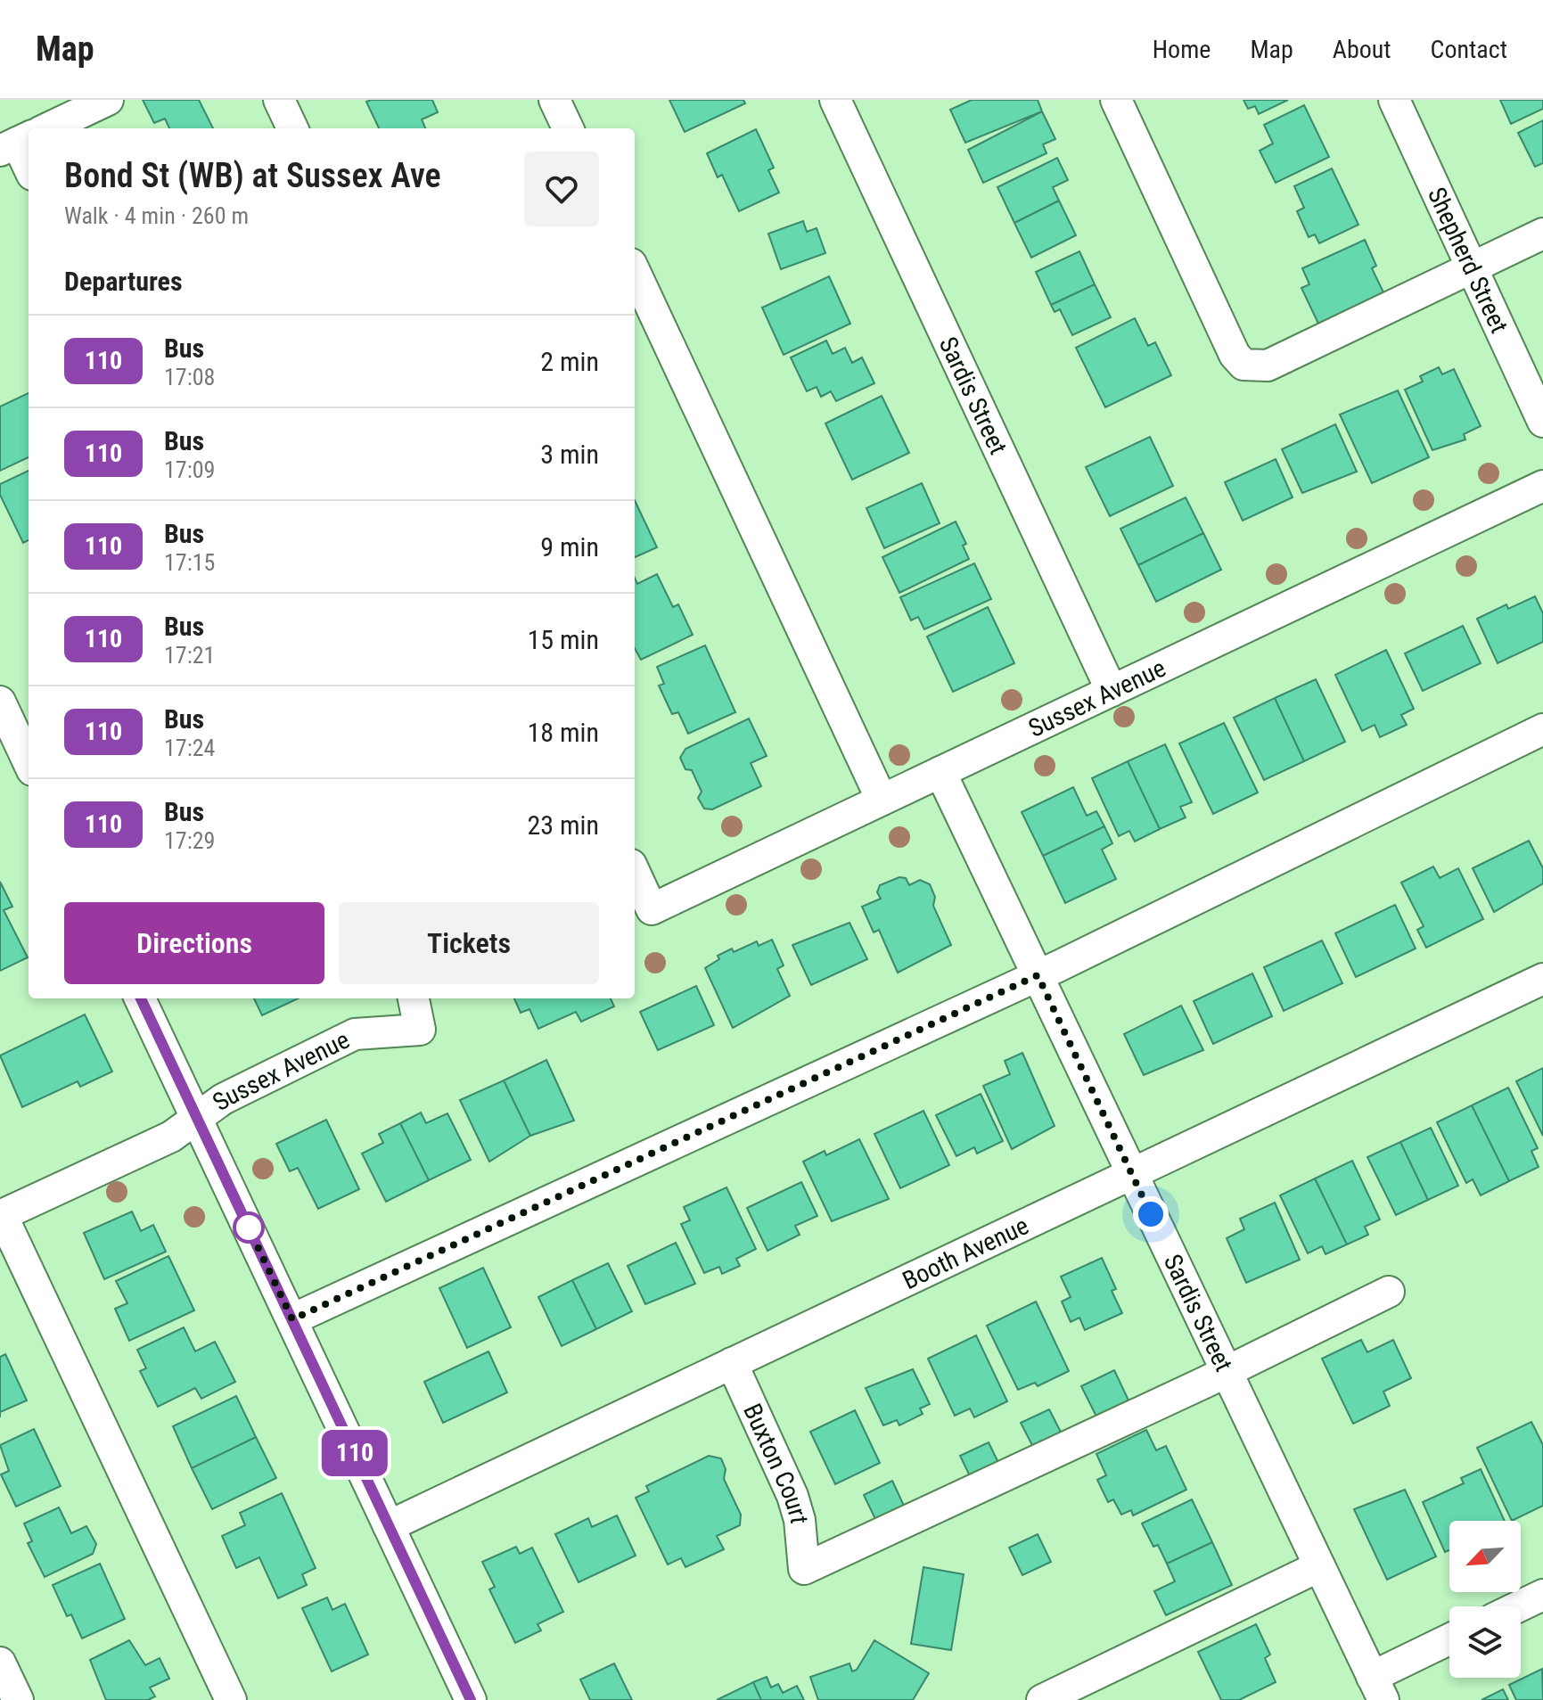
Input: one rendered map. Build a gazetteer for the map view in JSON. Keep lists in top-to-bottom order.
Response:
{
  "streets": {
    "street": [
      "Shepherd Street",
      "Sardis Street",
      "Sussex Avenue",
      "Booth Avenue",
      "Buxton Court"
    ]
  },
  "crossings": [
    ["Sardis Street", "Sussex Avenue"],
    ["Sardis Street", "Booth Avenue"],
    ["Sardis Street", "Buxton Court"],
    ["Booth Avenue", "Buxton Court"]
  ],
  "lines": ["bus line 110"],
  "north": "bottom left",
  "page": {
    "header": "Map",
    "nav": [
      "Home",
      "Map",
      "About",
      "Contact"
    ],
    "on_map": "110",
    "heading": [
      ["Bond St (WB) at Sussex Ave", "Walk · 4 min · 260 m"],
      "Departures"
    ],
    "list": [
      {
        "mark": "110",
        "name": "Bus",
        "note": "17:08",
        "value": "2 min"
      },
      {
        "mark": "110",
        "name": "Bus",
        "note": "17:09",
        "value": "3 min"
      },
      {
        "mark": "110",
        "name": "Bus",
        "note": "17:15",
        "value": "9 min"
      },
      {
        "mark": "110",
        "name": "Bus",
        "note": "17:21",
        "value": "15 min"
      },
      {
        "mark": "110",
        "name": "Bus",
        "note": "17:24",
        "value": "18 min"
      },
      {
        "mark": "110",
        "name": "Bus",
        "note": "17:29",
        "value": "23 min"
      }
    ],
    "buttons": ["Directions", "Tickets"]
  }
}
